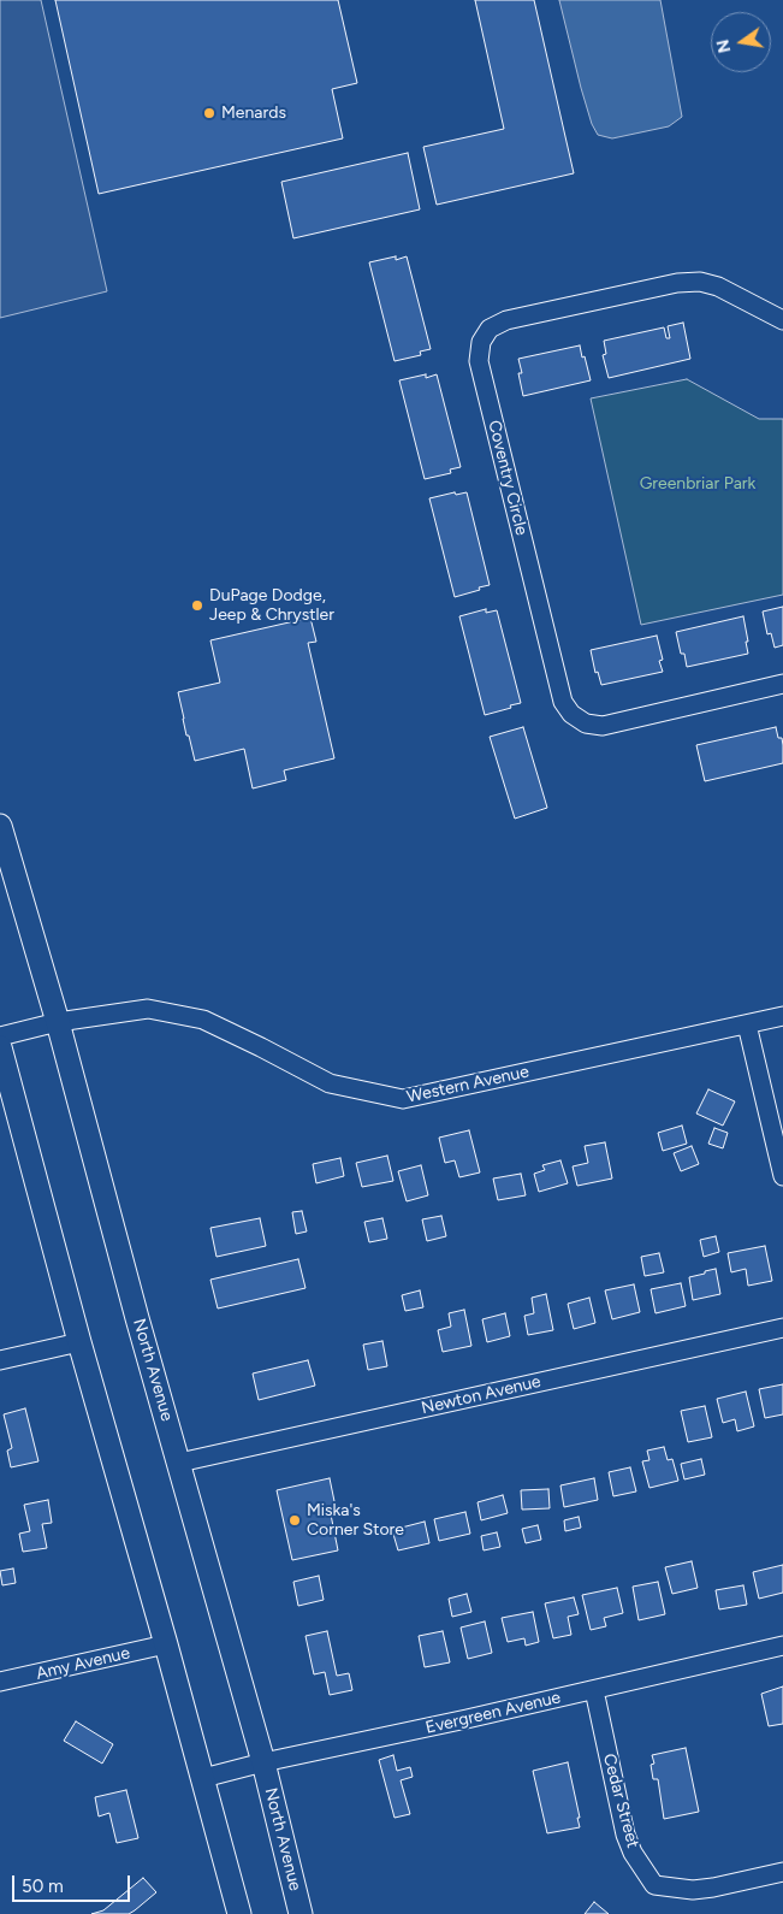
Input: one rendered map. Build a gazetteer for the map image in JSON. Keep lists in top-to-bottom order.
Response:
{
  "streets": {
    "main road": ["North Avenue"],
    "street": [
      "Coventry Circle",
      "Western Avenue",
      "Newton Avenue",
      "Amy Avenue",
      "Evergreen Avenue",
      "Cedar Street"
    ]
  },
  "crossings": [
    ["Western Avenue", "North Avenue"],
    ["North Avenue", "Newton Avenue"],
    ["North Avenue", "Evergreen Avenue"],
    ["Evergreen Avenue", "Cedar Street"]
  ],
  "parks": ["Greenbriar Park"],
  "places": ["Menards", "DuPage Dodge, Jeep & Chrystler", "Miska's Corner Store"],
  "scale_bar": "50 m",
  "north": "left"
}
